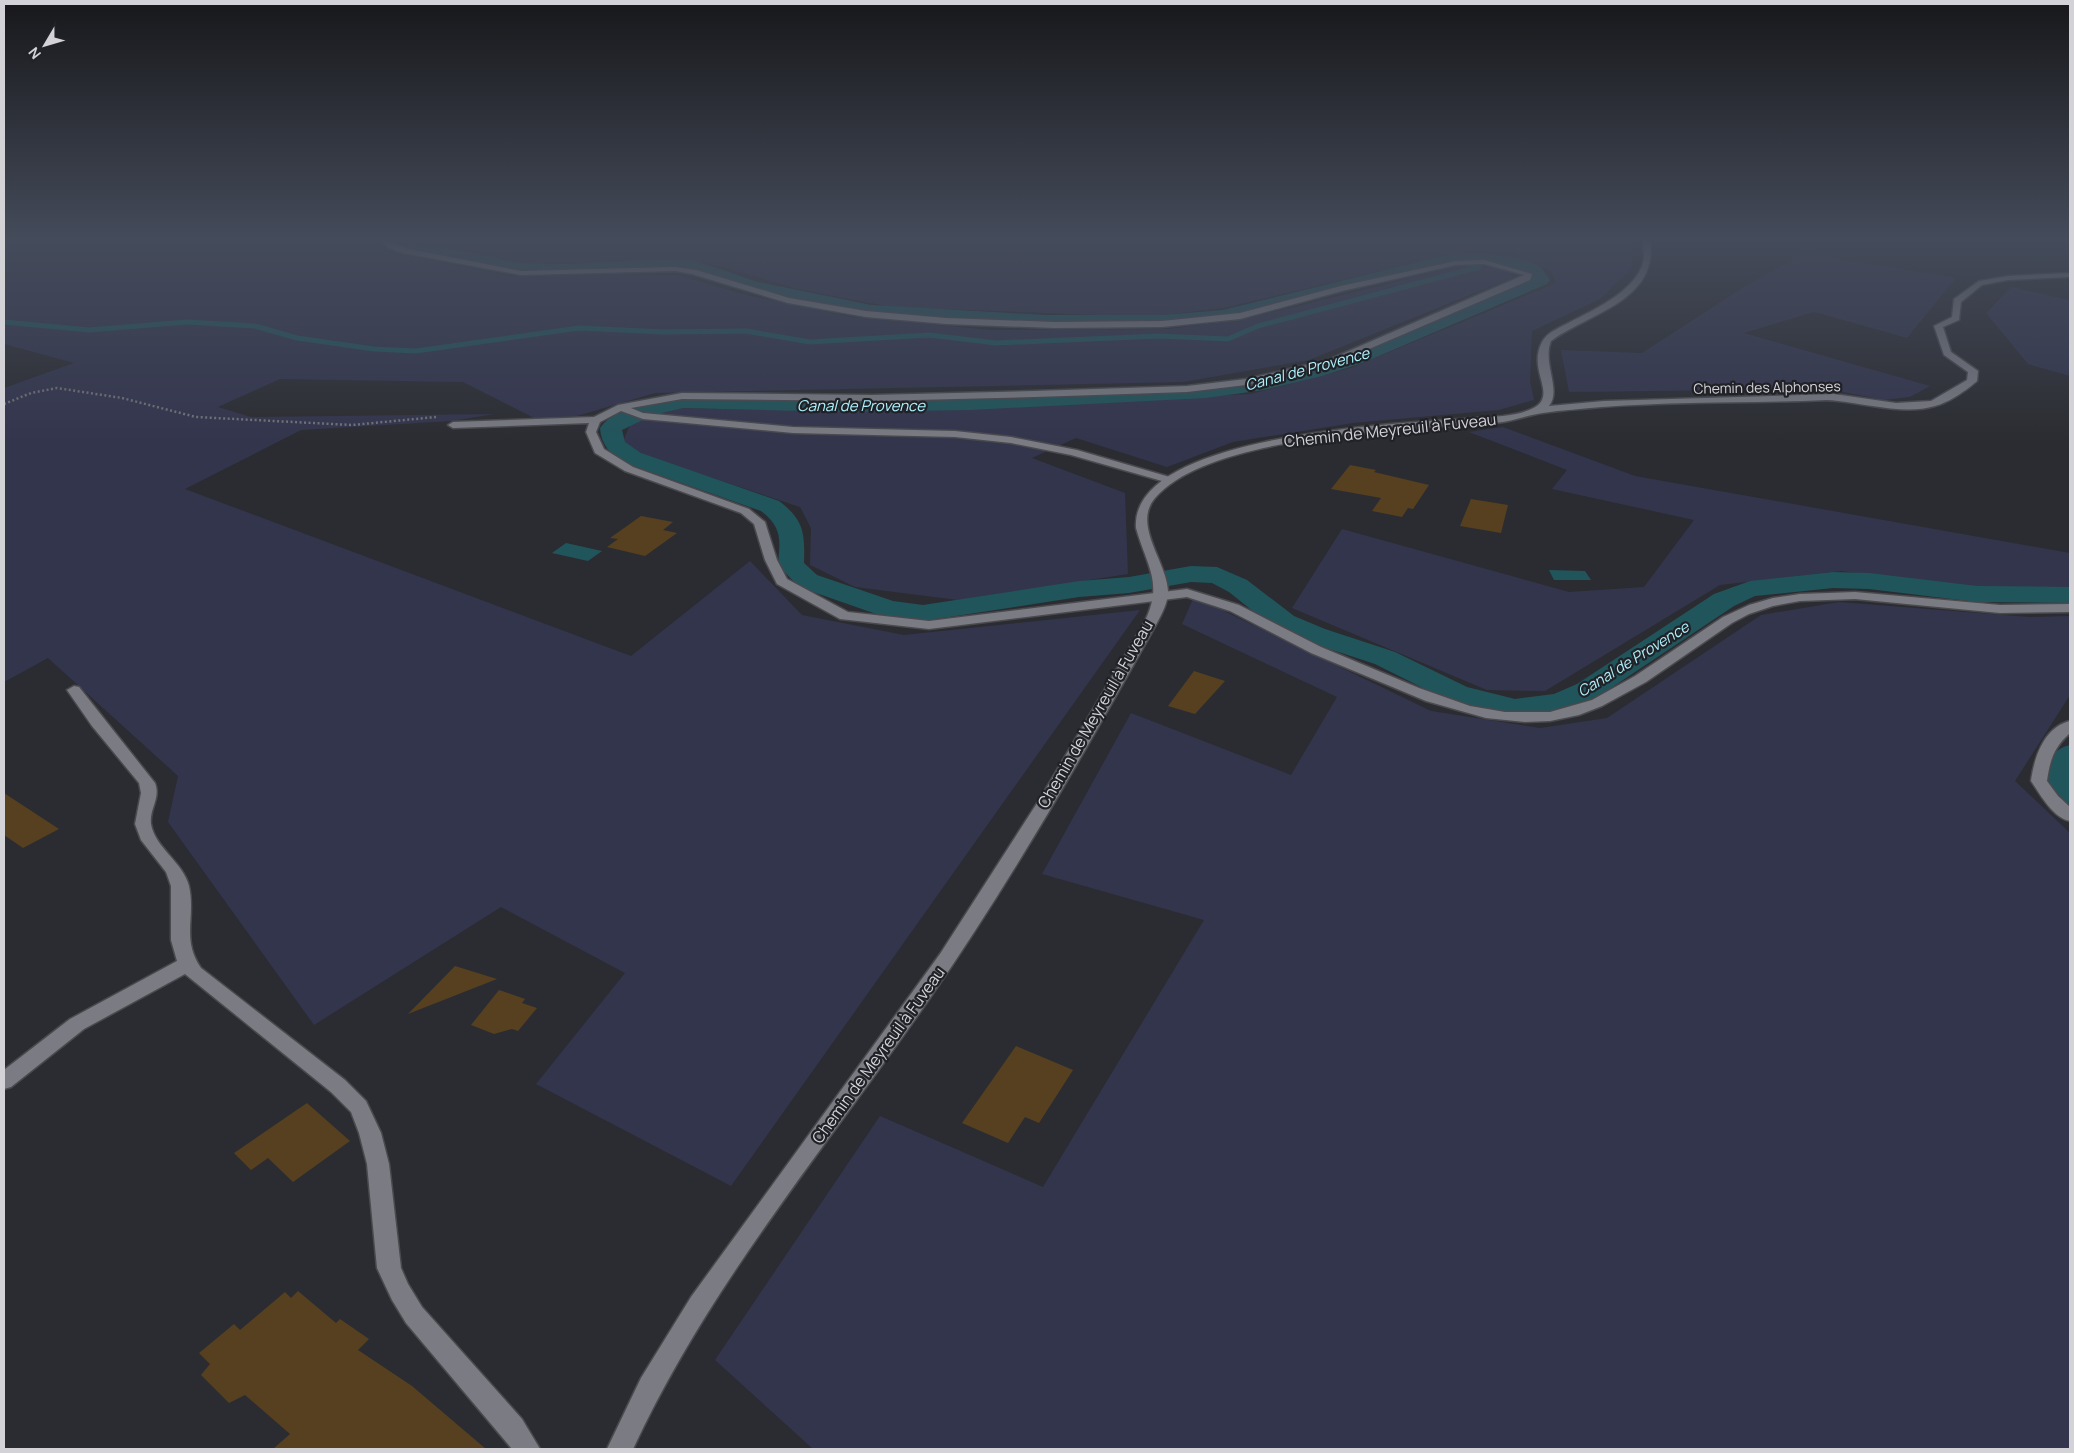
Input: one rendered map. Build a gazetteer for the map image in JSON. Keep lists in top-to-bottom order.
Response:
{
  "streets": {
    "street": ["Chemin des Alphonses", "Chemin de Meyreuil à Fuveau"]
  },
  "crossings": [
    ["Chemin des Alphonses", "Chemin de Meyreuil à Fuveau"]
  ],
  "water": ["Canal de Provence"],
  "north": "bottom left"
}
